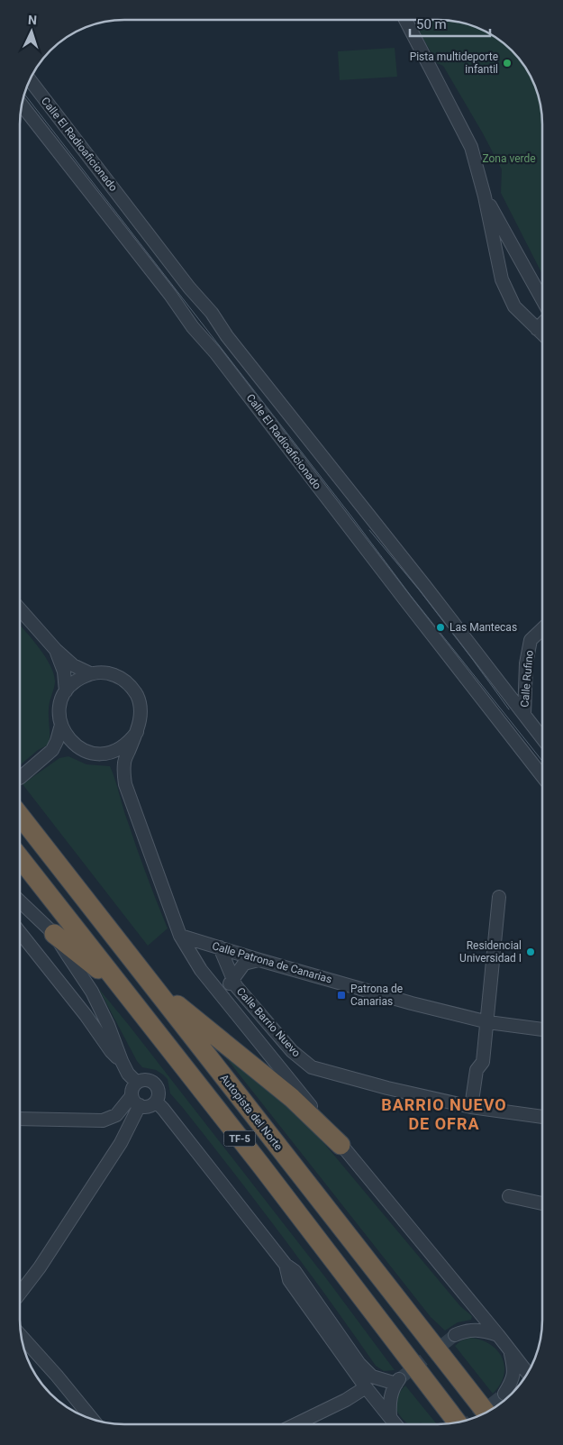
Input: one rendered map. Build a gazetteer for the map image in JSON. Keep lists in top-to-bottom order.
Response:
{
  "streets": {
    "highway": ["Autopista del Norte", "TF-5"],
    "street": [
      "Calle El Radioaficionado",
      "Calle Rufino",
      "Calle Patrona de Canarias",
      "Calle Barrio Nuevo"
    ]
  },
  "crossings": [
    ["Calle El Radioaficionado", "Calle Rufino"],
    ["Calle Patrona de Canarias", "Calle Barrio Nuevo"]
  ],
  "districts": ["BARRIO NUEVO DE OFRA"],
  "parks": ["Zona verde"],
  "places": {
    "other": ["Pista multideporte infantil", "Las Mantecas", "Residencial Universidad I"],
    "transit": ["Patrona de Canarias"]
  },
  "scale_bar": "50 m",
  "north": "top"
}
